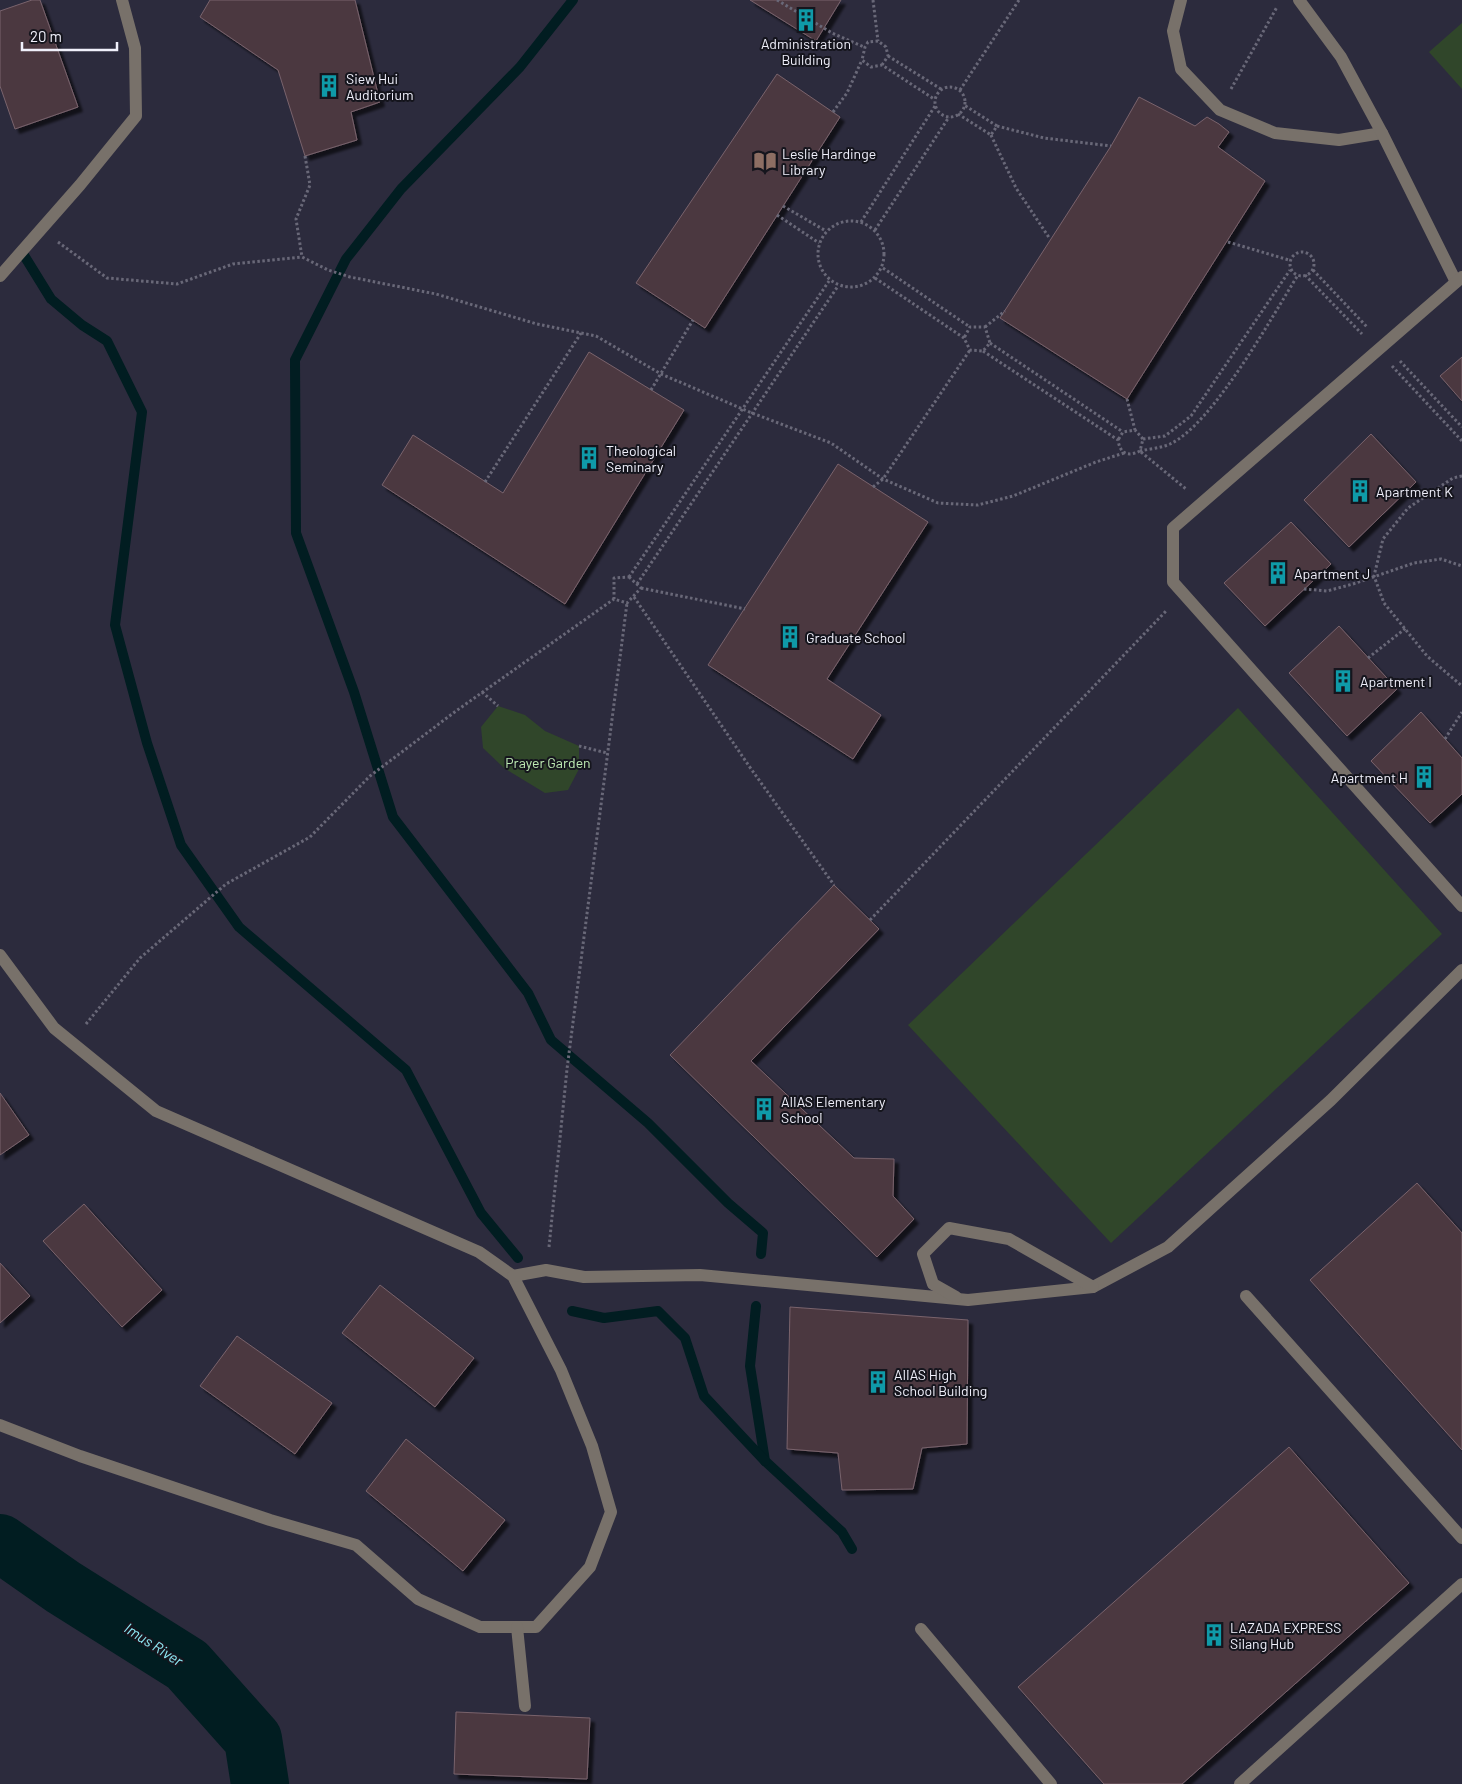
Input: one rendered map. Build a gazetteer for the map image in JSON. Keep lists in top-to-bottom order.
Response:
{
  "water": ["Imus River"],
  "parks": ["Prayer Garden"],
  "places": {
    "building": [
      "Administration Building",
      "Siew Hui Auditorium",
      "Theological Seminary",
      "Apartment K",
      "Apartment J",
      "Graduate School",
      "Apartment I",
      "Apartment H",
      "AIIAS Elementary School",
      "AIIAS High School Building",
      "LAZADA EXPRESS Silang Hub"
    ],
    "library": ["Leslie Hardinge Library"]
  },
  "scale_bar": "20 m"
}
